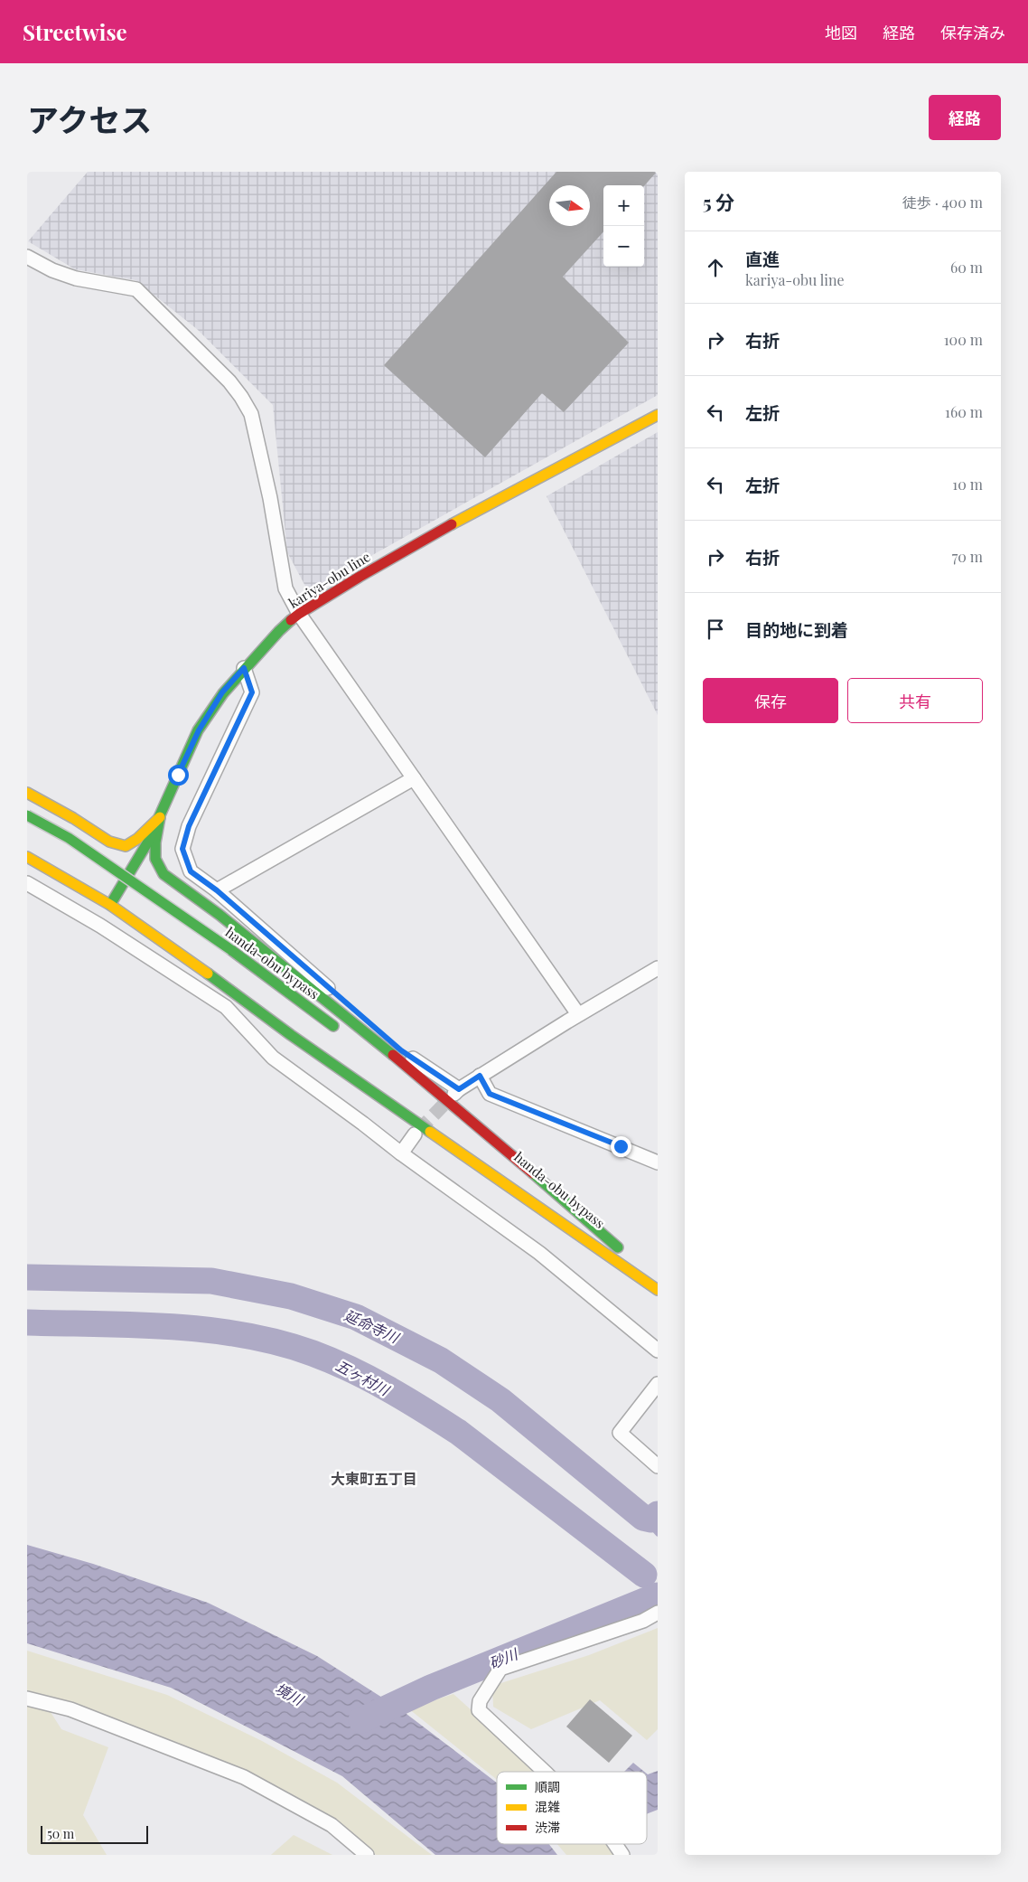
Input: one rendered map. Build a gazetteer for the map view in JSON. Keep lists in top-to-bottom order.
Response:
{
  "streets": {
    "main road": ["kariya-obu line", "handa-obu bypass"]
  },
  "districts": ["大東町五丁目"],
  "water": [
    "延命寺川",
    "五ヶ村川",
    "砂川",
    "境川"
  ],
  "legend": ["順調", "混雑", "渋滞"],
  "scale_bar": "50 m",
  "north": "right",
  "page": {
    "header": "Streetwise",
    "nav": ["地図", "経路", "保存済み"],
    "title": "アクセス",
    "buttons": [
      "経路",
      ["保存", "共有"]
    ],
    "heading": ["5 分", "徒歩 · 400 m"],
    "map_buttons": ["+", "−"],
    "list": [
      ["直進", "kariya-obu line", "60 m"],
      ["右折", "100 m"],
      ["左折", "160 m"],
      ["左折", "10 m"],
      ["右折", "70 m"],
      "目的地に到着"
    ],
    "scale": "50 m"
  }
}
